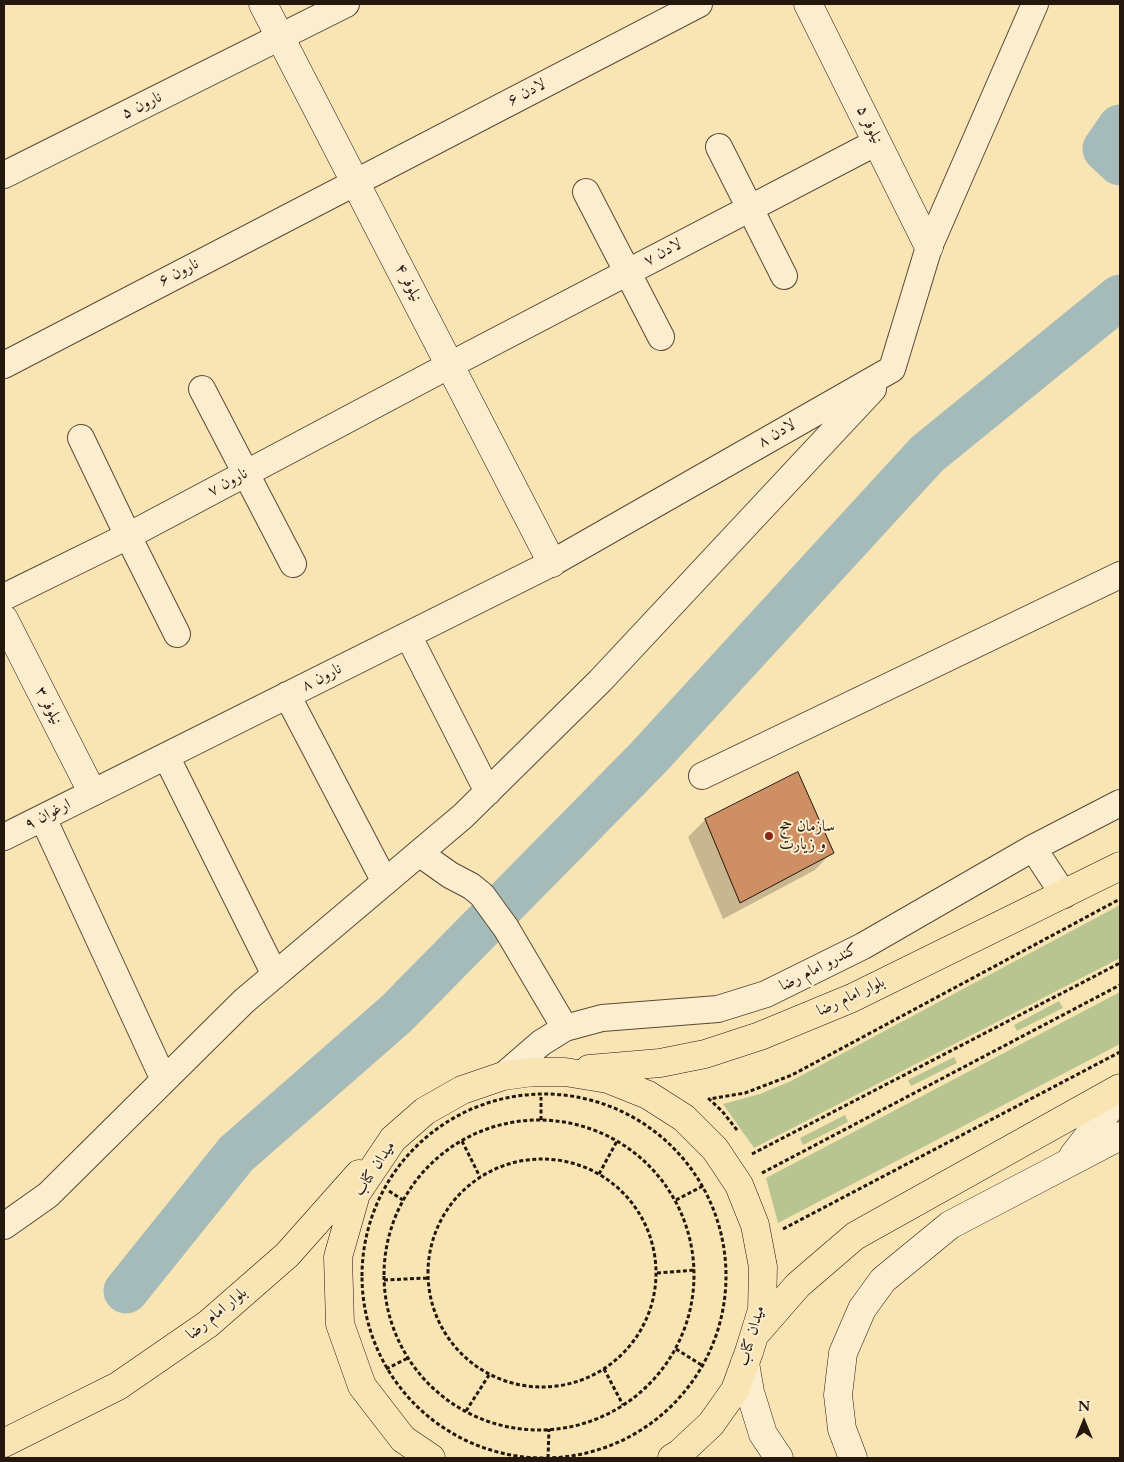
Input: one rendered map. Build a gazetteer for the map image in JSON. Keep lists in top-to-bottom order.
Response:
{
  "streets": {
    "main road": ["بلوار امام رضا", "میدان کتاب"],
    "street": [
      "لادن ۶",
      "نارون ۵",
      "نیلوفر ۵",
      "لادن ۷",
      "نارون ۶",
      "نیلوفر ۴",
      "لادن ۸",
      "نارون ۷",
      "نارون ۸",
      "نیلوفر ۳",
      "ارغوان ۹",
      "کندرو امام رضا"
    ]
  },
  "crossings": [
    ["لادن ۶", "نارون ۶"],
    ["لادن ۶", "نیلوفر ۴"],
    ["نارون ۵", "نیلوفر ۴"],
    ["نیلوفر ۵", "لادن ۷"],
    ["لادن ۷", "نیلوفر ۴"],
    ["لادن ۷", "نارون ۷"],
    ["نارون ۶", "نیلوفر ۴"],
    ["نیلوفر ۴", "لادن ۸"],
    ["نیلوفر ۴", "نارون ۷"],
    ["نیلوفر ۴", "نارون ۸"],
    ["لادن ۸", "نارون ۸"],
    ["نارون ۸", "نیلوفر ۳"],
    ["نارون ۸", "ارغوان ۹"],
    ["نیلوفر ۳", "ارغوان ۹"],
    ["کندرو امام رضا", "میدان کتاب"],
    ["بلوار امام رضا", "میدان کتاب"]
  ],
  "places": ["سازمان حج و زیارت"],
  "north": "top"
}
